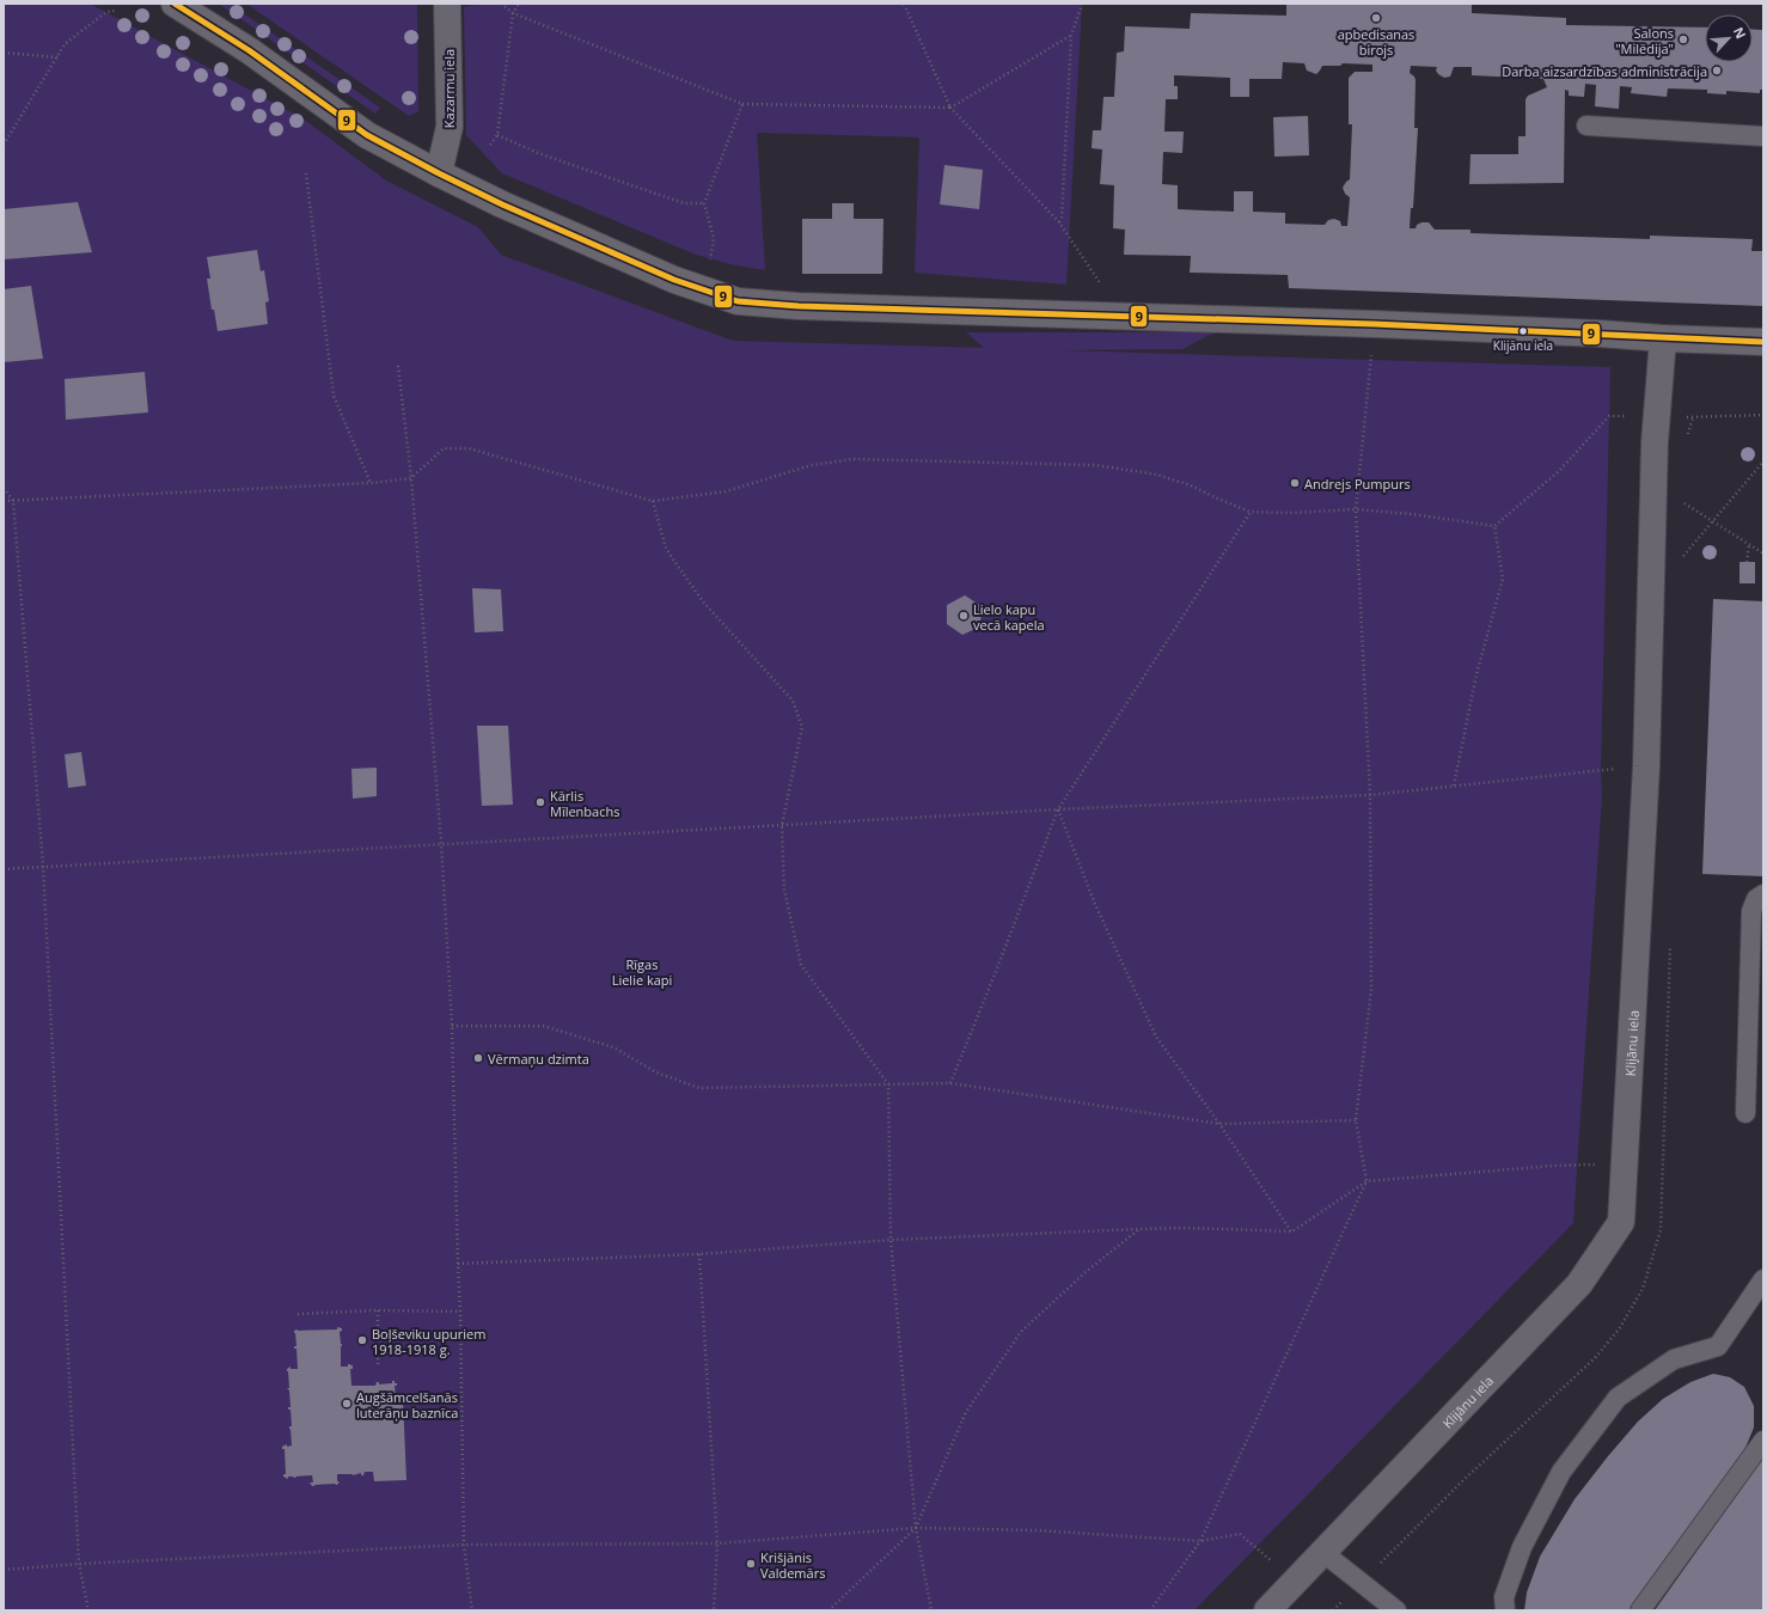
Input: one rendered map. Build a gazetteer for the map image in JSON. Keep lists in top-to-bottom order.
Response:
{
  "streets": {
    "street": ["Kazarmu iela", "Klijānu iela"]
  },
  "parks": ["Rīgas Lielie kapi"],
  "places": [
    "apbedisanas birojs",
    "Salons \"Milēdija\"",
    "Darba aizsardzības administrācija",
    "Klijānu iela",
    "Andrejs Pumpurs",
    "Lielo kapu vecā kapela",
    "Kārlis Mīlenbachs",
    "Vērmaņu dzimta",
    "Boļševiku upuriem 1918-1918 g.",
    "Augšāmcelšanās luterāņu baznīca",
    "Krišjānis Valdemārs"
  ],
  "lines": ["transit line 9"],
  "north": "top right"
}
